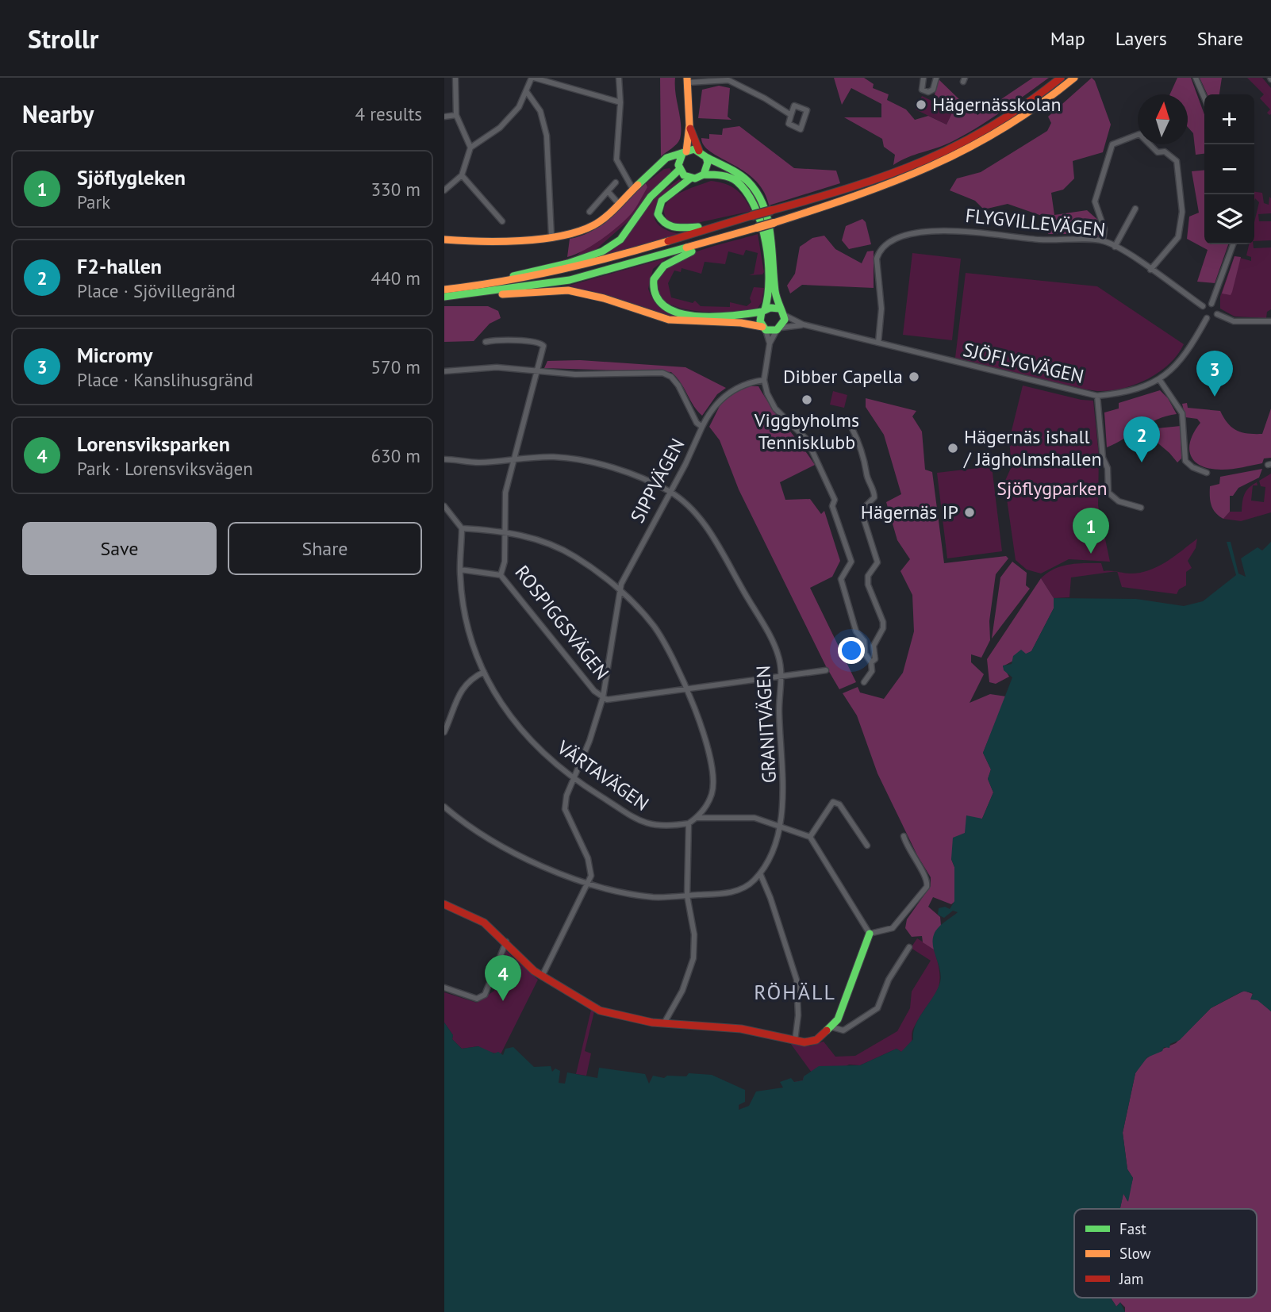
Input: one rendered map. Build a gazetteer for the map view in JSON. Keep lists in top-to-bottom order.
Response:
{
  "streets": {
    "street": [
      "FLYGVILLEVÄGEN",
      "SJÖFLYGVÄGEN",
      "SIPPVÄGEN",
      "ROSPIGGSVÄGEN",
      "GRANITVÄGEN",
      "VÄRTAVÄGEN"
    ]
  },
  "crossings": [
    ["FLYGVILLEVÄGEN", "SJÖFLYGVÄGEN"],
    ["SIPPVÄGEN", "ROSPIGGSVÄGEN"],
    ["SIPPVÄGEN", "GRANITVÄGEN"],
    ["SIPPVÄGEN", "VÄRTAVÄGEN"],
    ["ROSPIGGSVÄGEN", "GRANITVÄGEN"],
    ["ROSPIGGSVÄGEN", "VÄRTAVÄGEN"]
  ],
  "districts": ["RÖHÄLL"],
  "parks": ["Sjöflygparken"],
  "places": [
    "Hägernässkolan",
    "Dibber Capella",
    "Viggbyholms Tennisklubb",
    "Hägernäs ishall / Jägholmshallen",
    "Hägernäs IP"
  ],
  "legend": ["Fast", "Slow", "Jam"],
  "north": "top",
  "page": {
    "header": "Strollr",
    "nav": ["Map", "Layers", "Share"],
    "heading": ["Nearby", "4 results"],
    "map_buttons": ["+", "−"],
    "list": [
      {
        "mark": "1",
        "name": "Sjöflygleken",
        "note": "Park",
        "value": "330 m"
      },
      {
        "mark": "2",
        "name": "F2-hallen",
        "note": "Place · Sjövillegränd",
        "value": "440 m"
      },
      {
        "mark": "3",
        "name": "Micromy",
        "note": "Place · Kanslihusgränd",
        "value": "570 m"
      },
      {
        "mark": "4",
        "name": "Lorensviksparken",
        "note": "Park · Lorensviksvägen",
        "value": "630 m"
      }
    ],
    "pins": [
      "3",
      "2",
      "1",
      "4"
    ],
    "buttons": ["Save", "Share"]
  }
}
